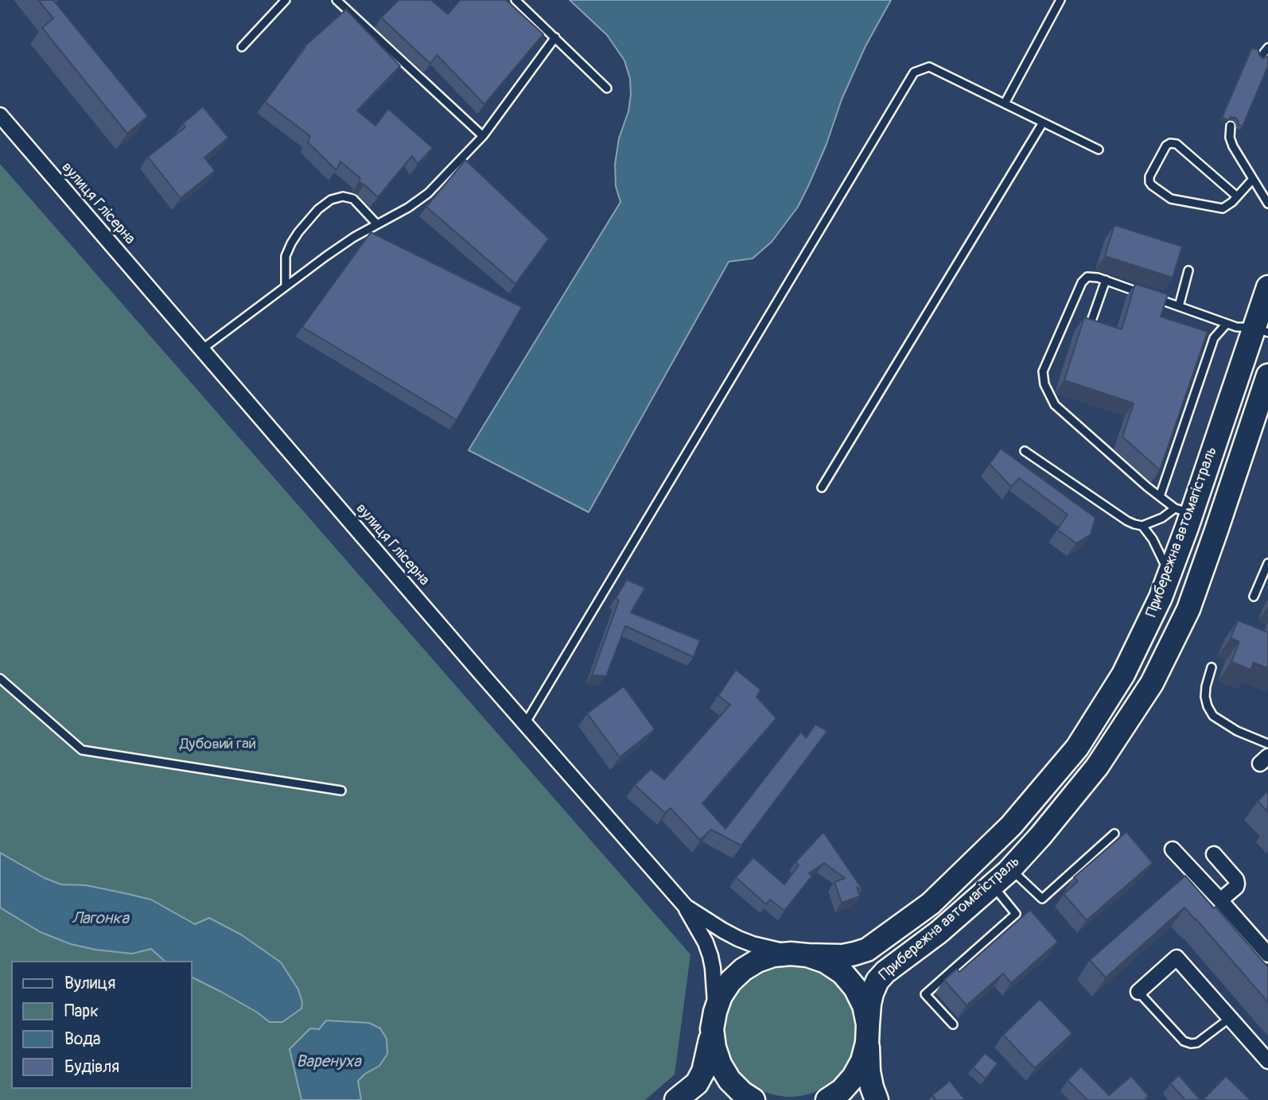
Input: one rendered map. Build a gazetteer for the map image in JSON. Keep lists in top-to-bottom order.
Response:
{
  "streets": {
    "main road": ["Прибережна автомагістраль"],
    "street": ["вулиця Глісерна"]
  },
  "crossings": [
    ["вулиця Глісерна", "Прибережна автомагістраль"]
  ],
  "water": ["Лагонка", "Варенуха"],
  "parks": ["Дубовий гай"],
  "legend": [
    "Вулиця",
    "Парк",
    "Вода",
    "Будівля"
  ]
}
